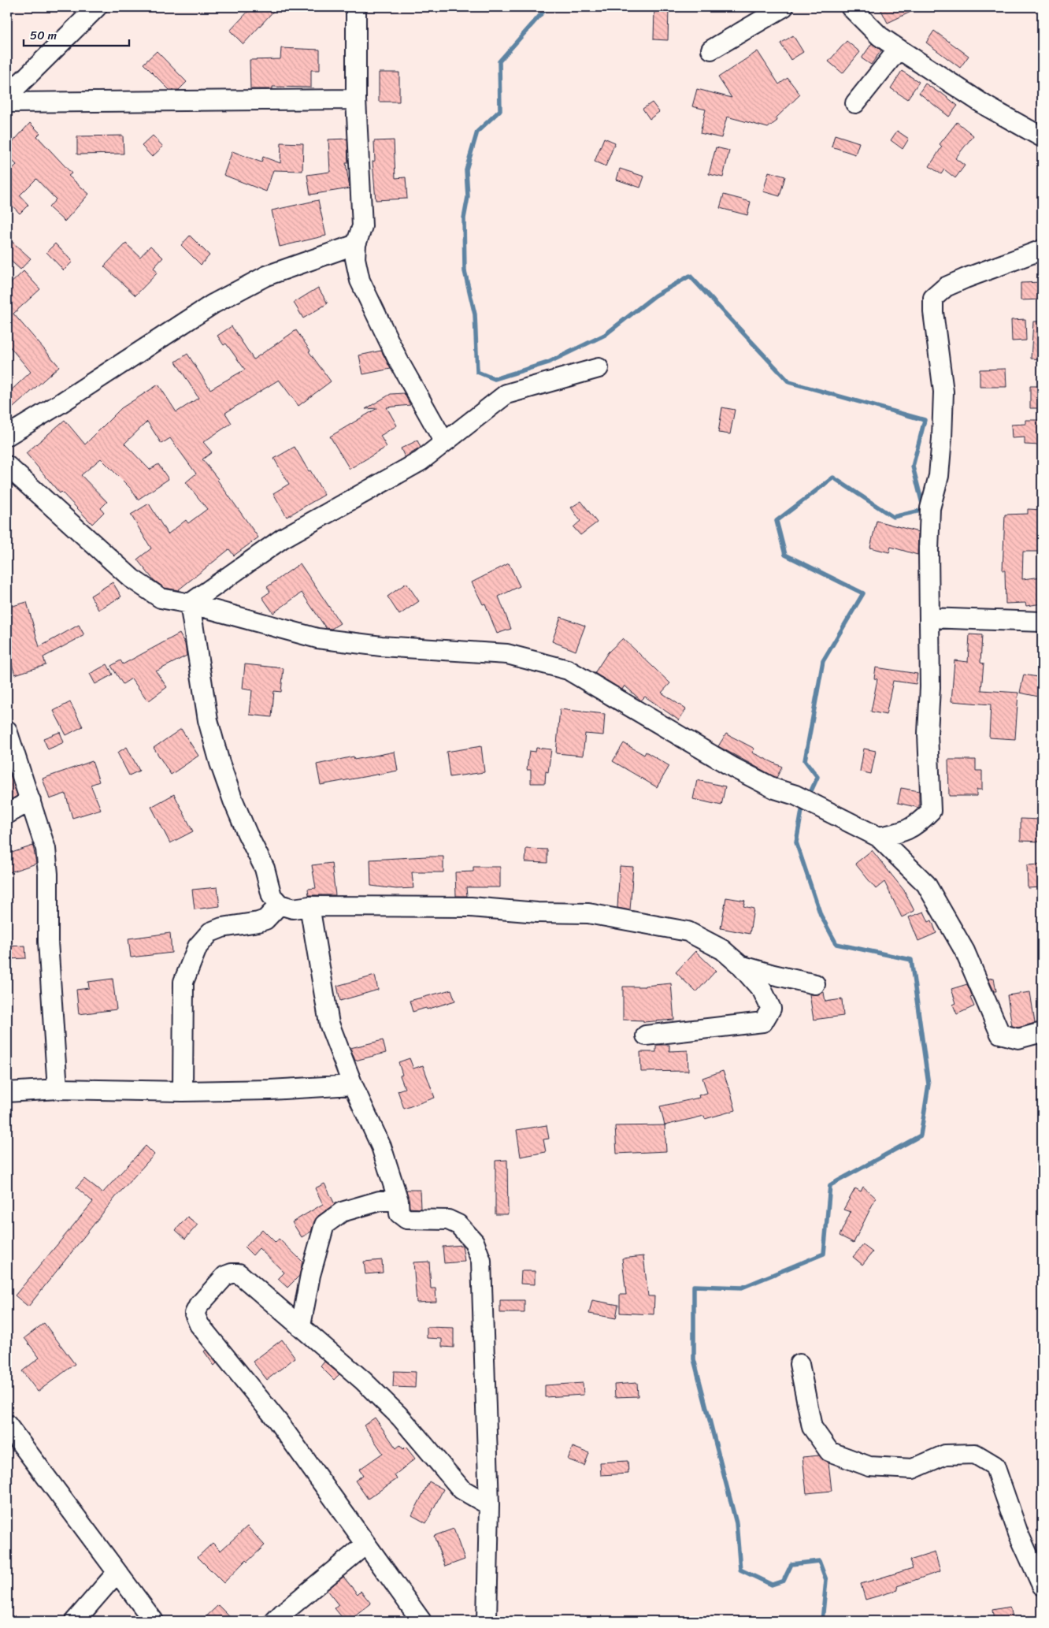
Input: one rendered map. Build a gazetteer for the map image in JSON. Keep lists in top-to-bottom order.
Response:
{
  "scale_bar": "50 m"
}
